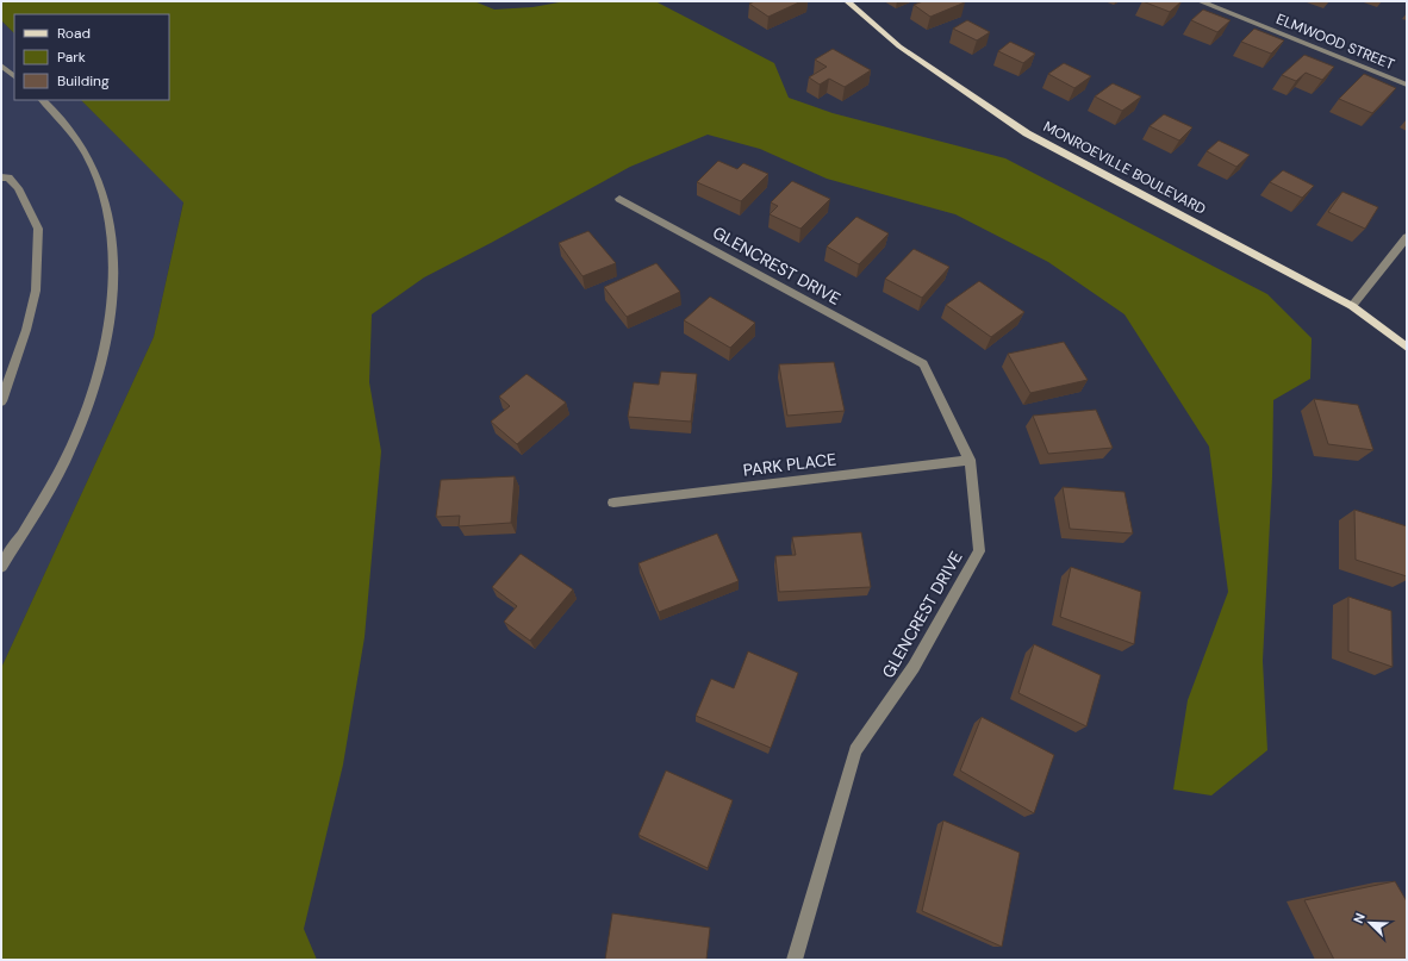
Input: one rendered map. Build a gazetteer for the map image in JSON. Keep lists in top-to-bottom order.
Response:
{
  "streets": {
    "main road": ["MONROEVILLE BOULEVARD"],
    "street": ["ELMWOOD STREET", "GLENCREST DRIVE", "PARK PLACE"]
  },
  "crossings": [
    ["GLENCREST DRIVE", "PARK PLACE"]
  ],
  "legend": ["Road", "Park", "Building"],
  "north": "top left"
}
